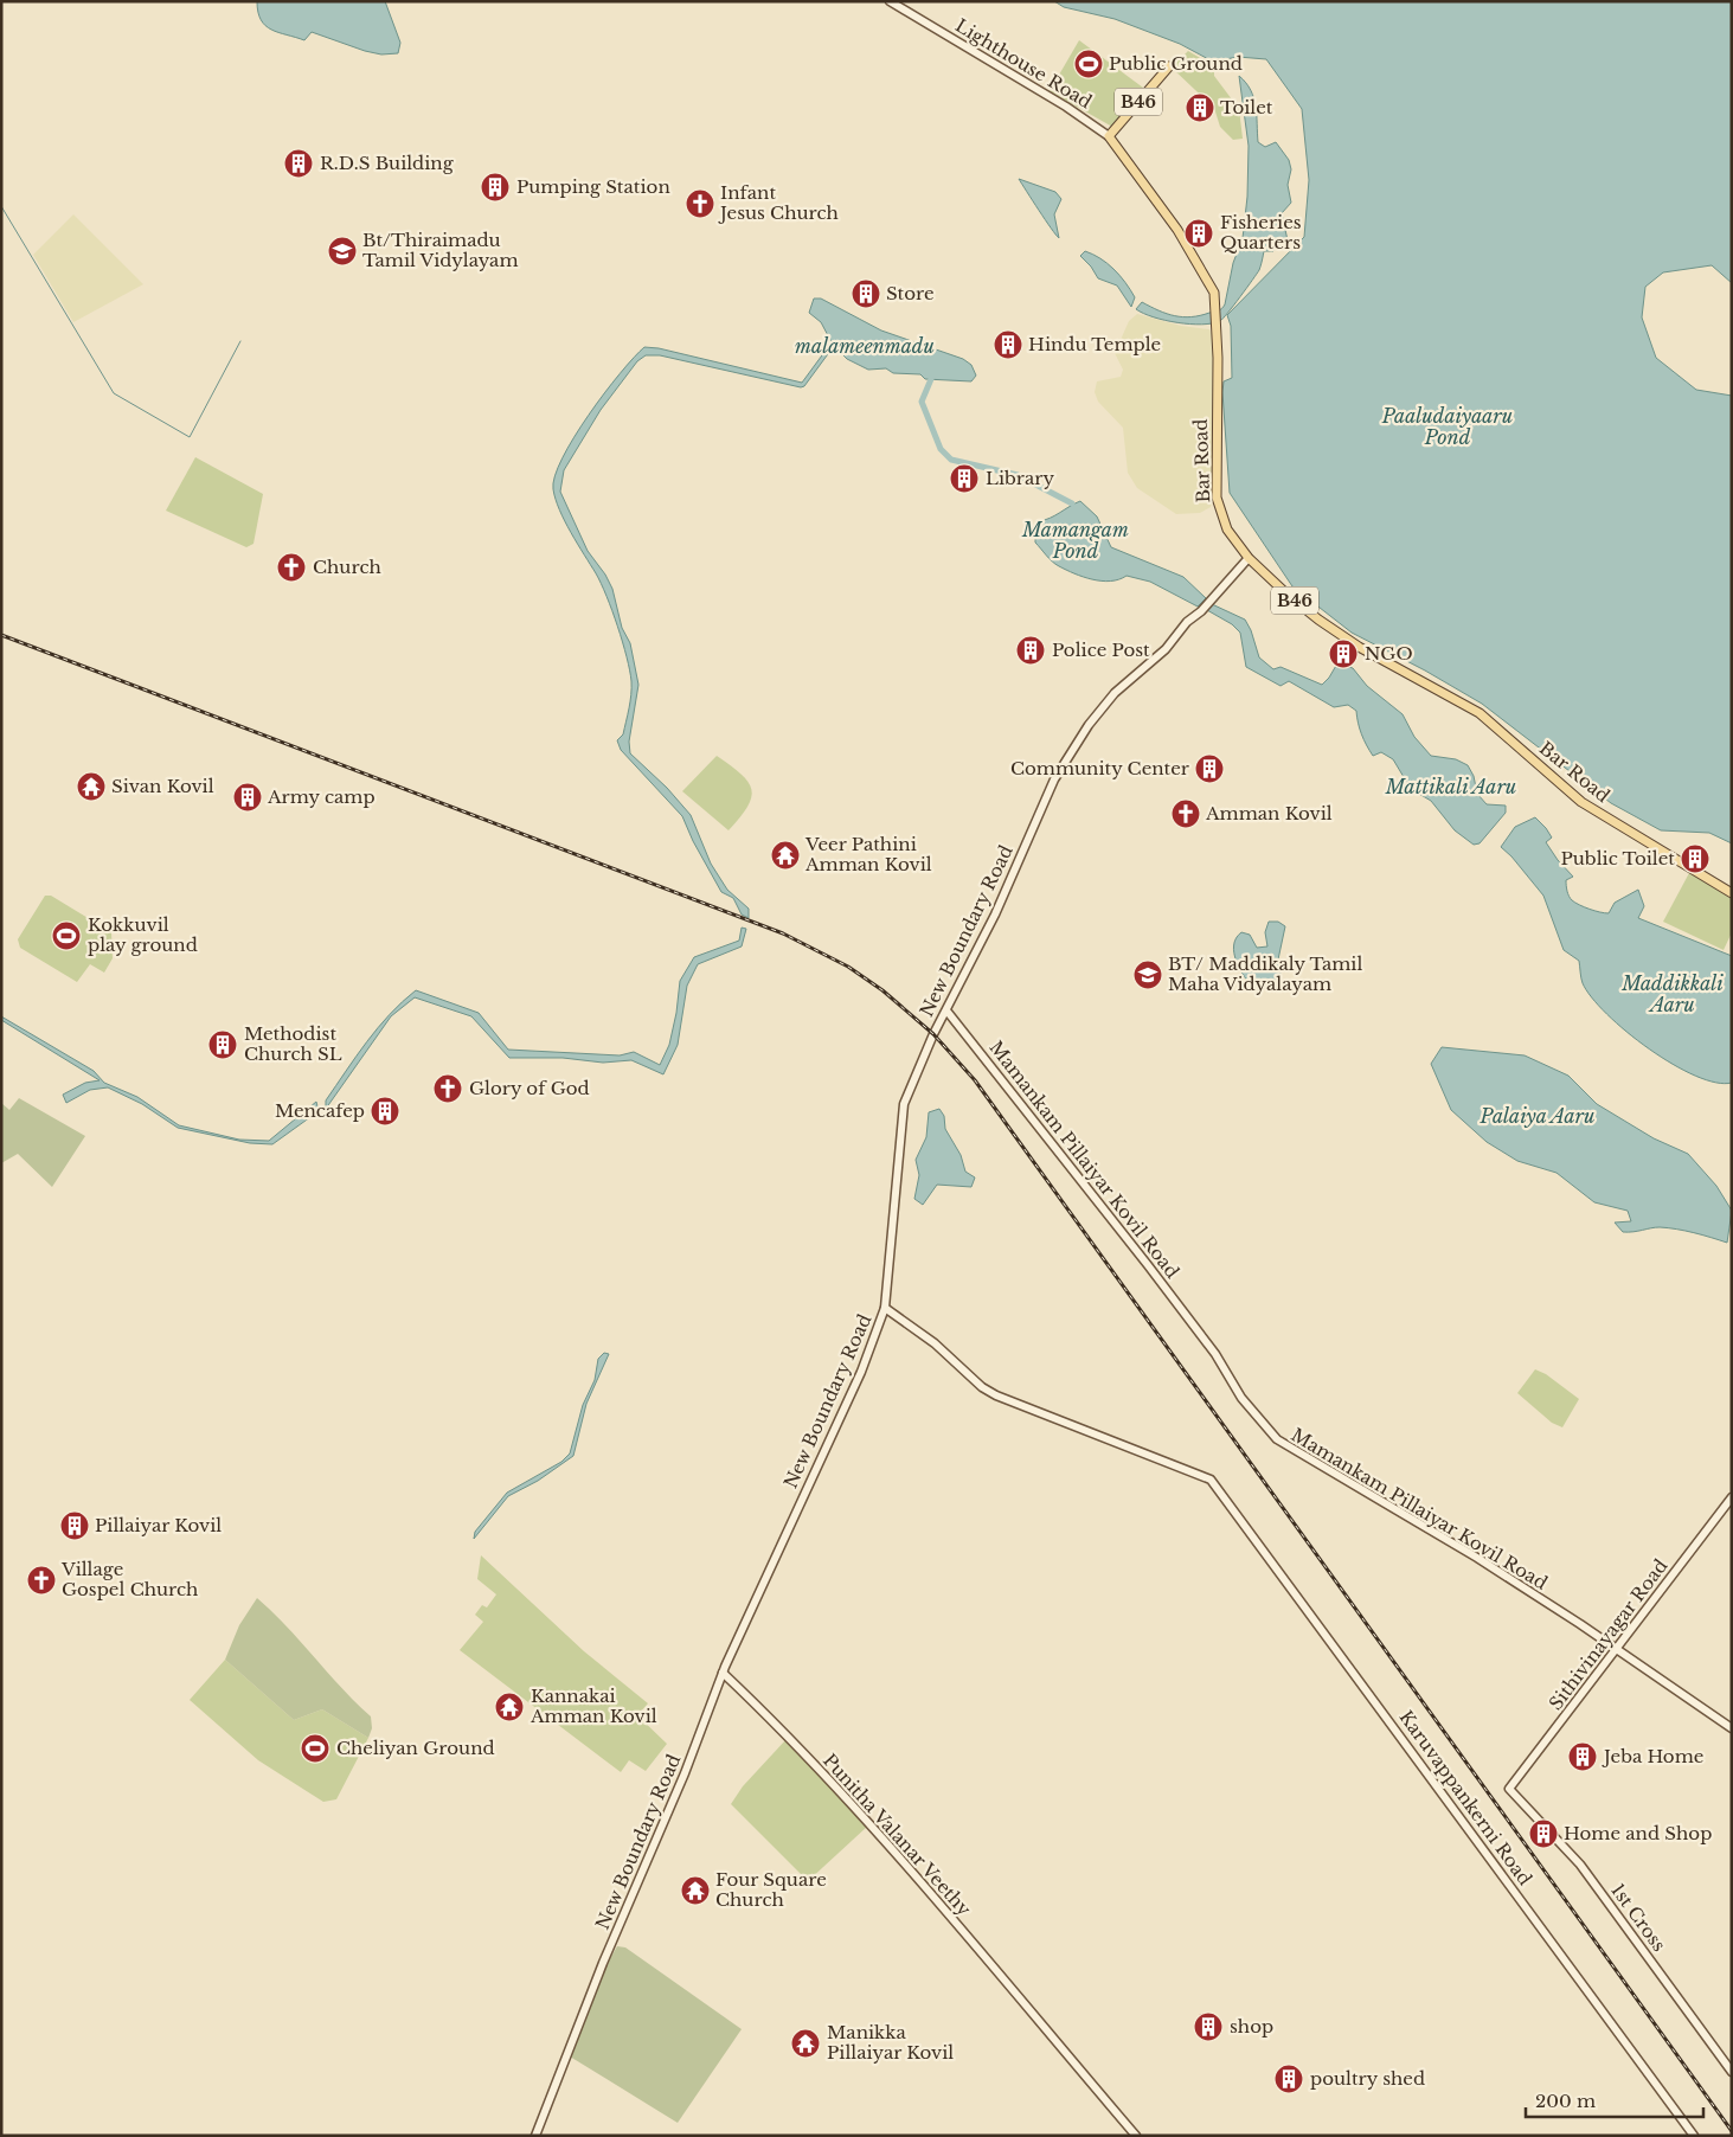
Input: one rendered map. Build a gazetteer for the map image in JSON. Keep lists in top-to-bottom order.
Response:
{
  "streets": {
    "main road": ["B46", "Bar Road"],
    "street": [
      "Lighthouse Road",
      "New Boundary Road",
      "Mamankam Pillaiyar Kovil Road",
      "Sithivinayagar Road",
      "Karuvappankerni Road",
      "Punitha Valanar Veethy",
      "1st Cross"
    ]
  },
  "crossings": [
    ["Lighthouse Road", "B46"],
    ["Lighthouse Road", "Bar Road"],
    ["B46", "Bar Road"],
    ["Bar Road", "New Boundary Road"],
    ["New Boundary Road", "Mamankam Pillaiyar Kovil Road"],
    ["New Boundary Road", "Karuvappankerni Road"],
    ["New Boundary Road", "Punitha Valanar Veethy"],
    ["Mamankam Pillaiyar Kovil Road", "Sithivinayagar Road"],
    ["Sithivinayagar Road", "1st Cross"]
  ],
  "water": [
    "malameenmadu",
    "Paaludaiyaaru Pond",
    "Mamangam Pond",
    "Mattikali Aaru",
    "Maddikkali Aaru",
    "Palaiya Aaru"
  ],
  "places": {
    "sports": ["Public Ground", "Kokkuvil play ground", "Cheliyan Ground"],
    "building": [
      "Toilet",
      "R.D.S Building",
      "Pumping Station",
      "Fisheries Quarters",
      "Store",
      "Hindu Temple",
      "Library",
      "Police Post",
      "NGO",
      "Community Center",
      "Army camp",
      "Public Toilet",
      "Methodist Church SL",
      "Mencafep",
      "Pillaiyar Kovil",
      "Jeba Home",
      "Home and Shop",
      "shop",
      "poultry shed"
    ],
    "church": [
      "Infant Jesus Church",
      "Church",
      "Amman Kovil",
      "Glory of God",
      "Village Gospel Church"
    ],
    "school or university": ["Bt/Thiraimadu Tamil Vidylayam", "BT/ Maddikaly Tamil Maha Vidyalayam"],
    "temple": [
      "Sivan Kovil",
      "Veer Pathini Amman Kovil",
      "Kannakai Amman Kovil",
      "Four Square Church",
      "Manikka Pillaiyar Kovil"
    ]
  },
  "scale_bar": "200 m"
}
